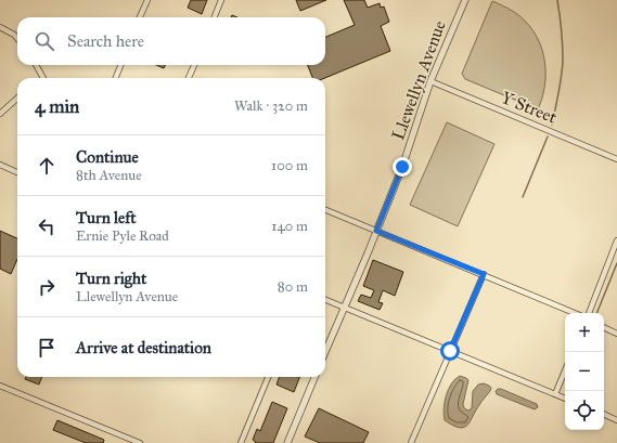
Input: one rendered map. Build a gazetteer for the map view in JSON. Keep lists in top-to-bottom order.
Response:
{
  "streets": {
    "street": ["Llewellyn Avenue", "Y Street"]
  },
  "crossings": [
    ["Llewellyn Avenue", "Y Street"]
  ],
  "page": {
    "search": "Search here",
    "heading": ["4 min", "Walk · 320 m"],
    "list": [
      ["Continue", "8th Avenue", "100 m"],
      ["Turn left", "Ernie Pyle Road", "140 m"],
      ["Turn right", "Llewellyn Avenue", "80 m"],
      "Arrive at destination"
    ],
    "map_buttons": ["+", "−"]
  }
}
